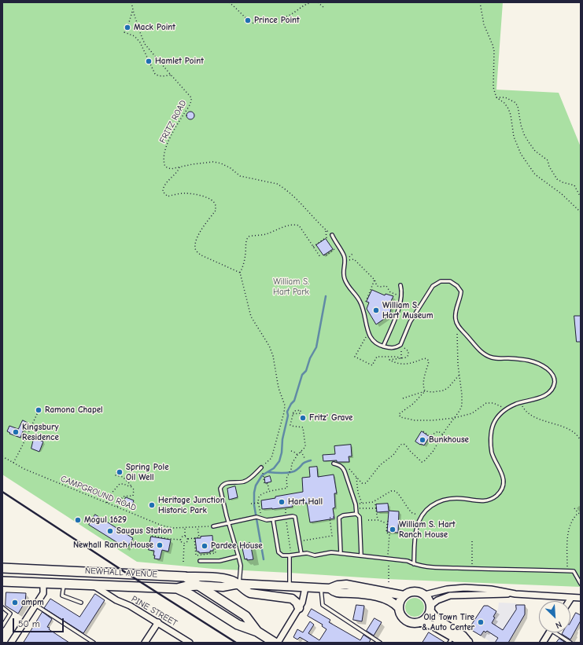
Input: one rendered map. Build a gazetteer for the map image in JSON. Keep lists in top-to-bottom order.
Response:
{
  "streets": {
    "main road": ["NEWHALL AVENUE"],
    "street": ["PINE STREET"],
    "path": ["FRITZ ROAD", "CAMPGROUND ROAD"]
  },
  "crossings": [
    ["NEWHALL AVENUE", "PINE STREET"]
  ],
  "parks": ["William S. Hart Park"],
  "places": [
    "Prince Point",
    "Mack Point",
    "Hamlet Point",
    "William S. Hart Museum",
    "Ramona Chapel",
    "Fritz' Grave",
    "Kingsbury Residence",
    "Bunkhouse",
    "Spring Pole Oil Well",
    "Hart Hall",
    "Heritage Junction Historic Park",
    "Mogul 1629",
    "William S. Hart Ranch House",
    "Saugus Station",
    "Newhall Ranch House",
    "Pardee House",
    "ampm",
    "Old Town Tire & Auto Center"
  ],
  "scale_bar": "50 m",
  "north": "bottom right"
}
